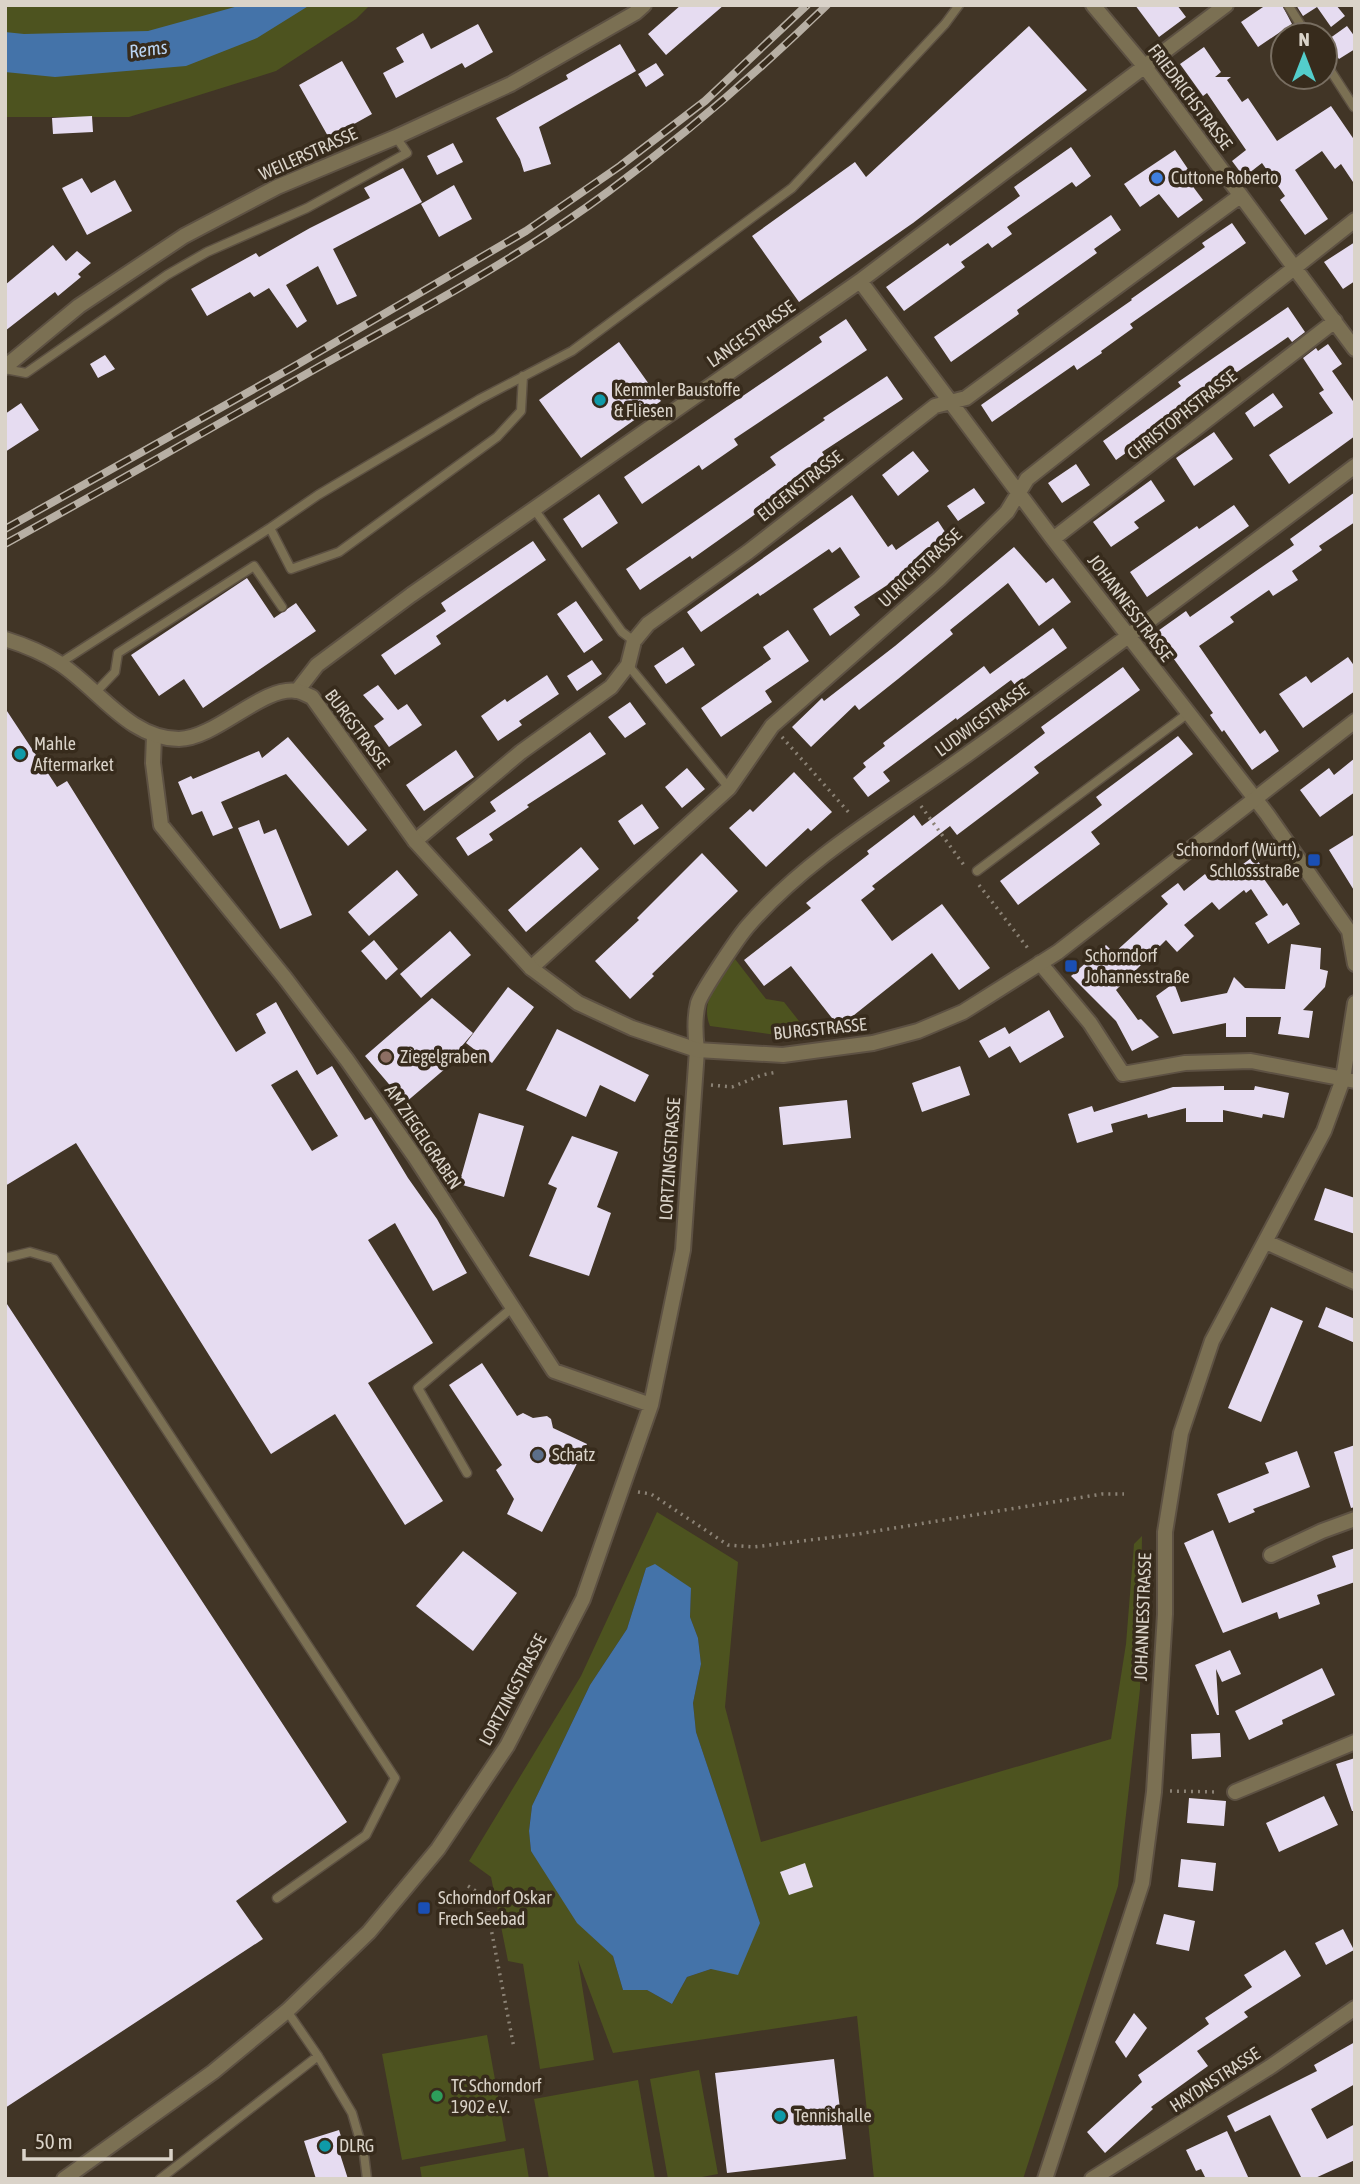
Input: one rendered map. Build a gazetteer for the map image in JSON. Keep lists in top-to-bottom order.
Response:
{
  "streets": {
    "street": [
      "FRIEDRICHSTRASSE",
      "WEILERSTRASSE",
      "LANGE STRASSE",
      "CHRISTOPHSTRASSE",
      "EUGENSTRASSE",
      "ULRICHSTRASSE",
      "JOHANNESSTRASSE",
      "LUDWIGSTRASSE",
      "BURGSTRASSE",
      "AM ZIEGELGRABEN",
      "LORTZINGSTRASSE",
      "HAYDNSTRASSE"
    ]
  },
  "crossings": [
    ["FRIEDRICHSTRASSE", "LANGE STRASSE"],
    ["FRIEDRICHSTRASSE", "CHRISTOPHSTRASSE"],
    ["FRIEDRICHSTRASSE", "EUGENSTRASSE"],
    ["FRIEDRICHSTRASSE", "ULRICHSTRASSE"],
    ["LANGE STRASSE", "JOHANNESSTRASSE"],
    ["LANGE STRASSE", "BURGSTRASSE"],
    ["CHRISTOPHSTRASSE", "JOHANNESSTRASSE"],
    ["EUGENSTRASSE", "JOHANNESSTRASSE"],
    ["ULRICHSTRASSE", "JOHANNESSTRASSE"],
    ["ULRICHSTRASSE", "BURGSTRASSE"],
    ["JOHANNESSTRASSE", "LUDWIGSTRASSE"],
    ["JOHANNESSTRASSE", "BURGSTRASSE"],
    ["LUDWIGSTRASSE", "BURGSTRASSE"],
    ["LUDWIGSTRASSE", "LORTZINGSTRASSE"],
    ["BURGSTRASSE", "LORTZINGSTRASSE"],
    ["AM ZIEGELGRABEN", "LORTZINGSTRASSE"]
  ],
  "water": ["Rems"],
  "places": {
    "other": [
      "Cuttone Roberto",
      "Kemmler Baustoffe & Fliesen",
      "Mahle Aftermarket",
      "Ziegelgraben",
      "Schatz",
      "TC Schorndorf 1902 e.V.",
      "Tennishalle",
      "DLRG"
    ],
    "transit": ["Schorndorf (Württ), Schlossstraße", "Schorndorf Johannesstraße", "Schorndorf Oskar Frech Seebad"]
  },
  "scale_bar": "50 m",
  "north": "top"
}
